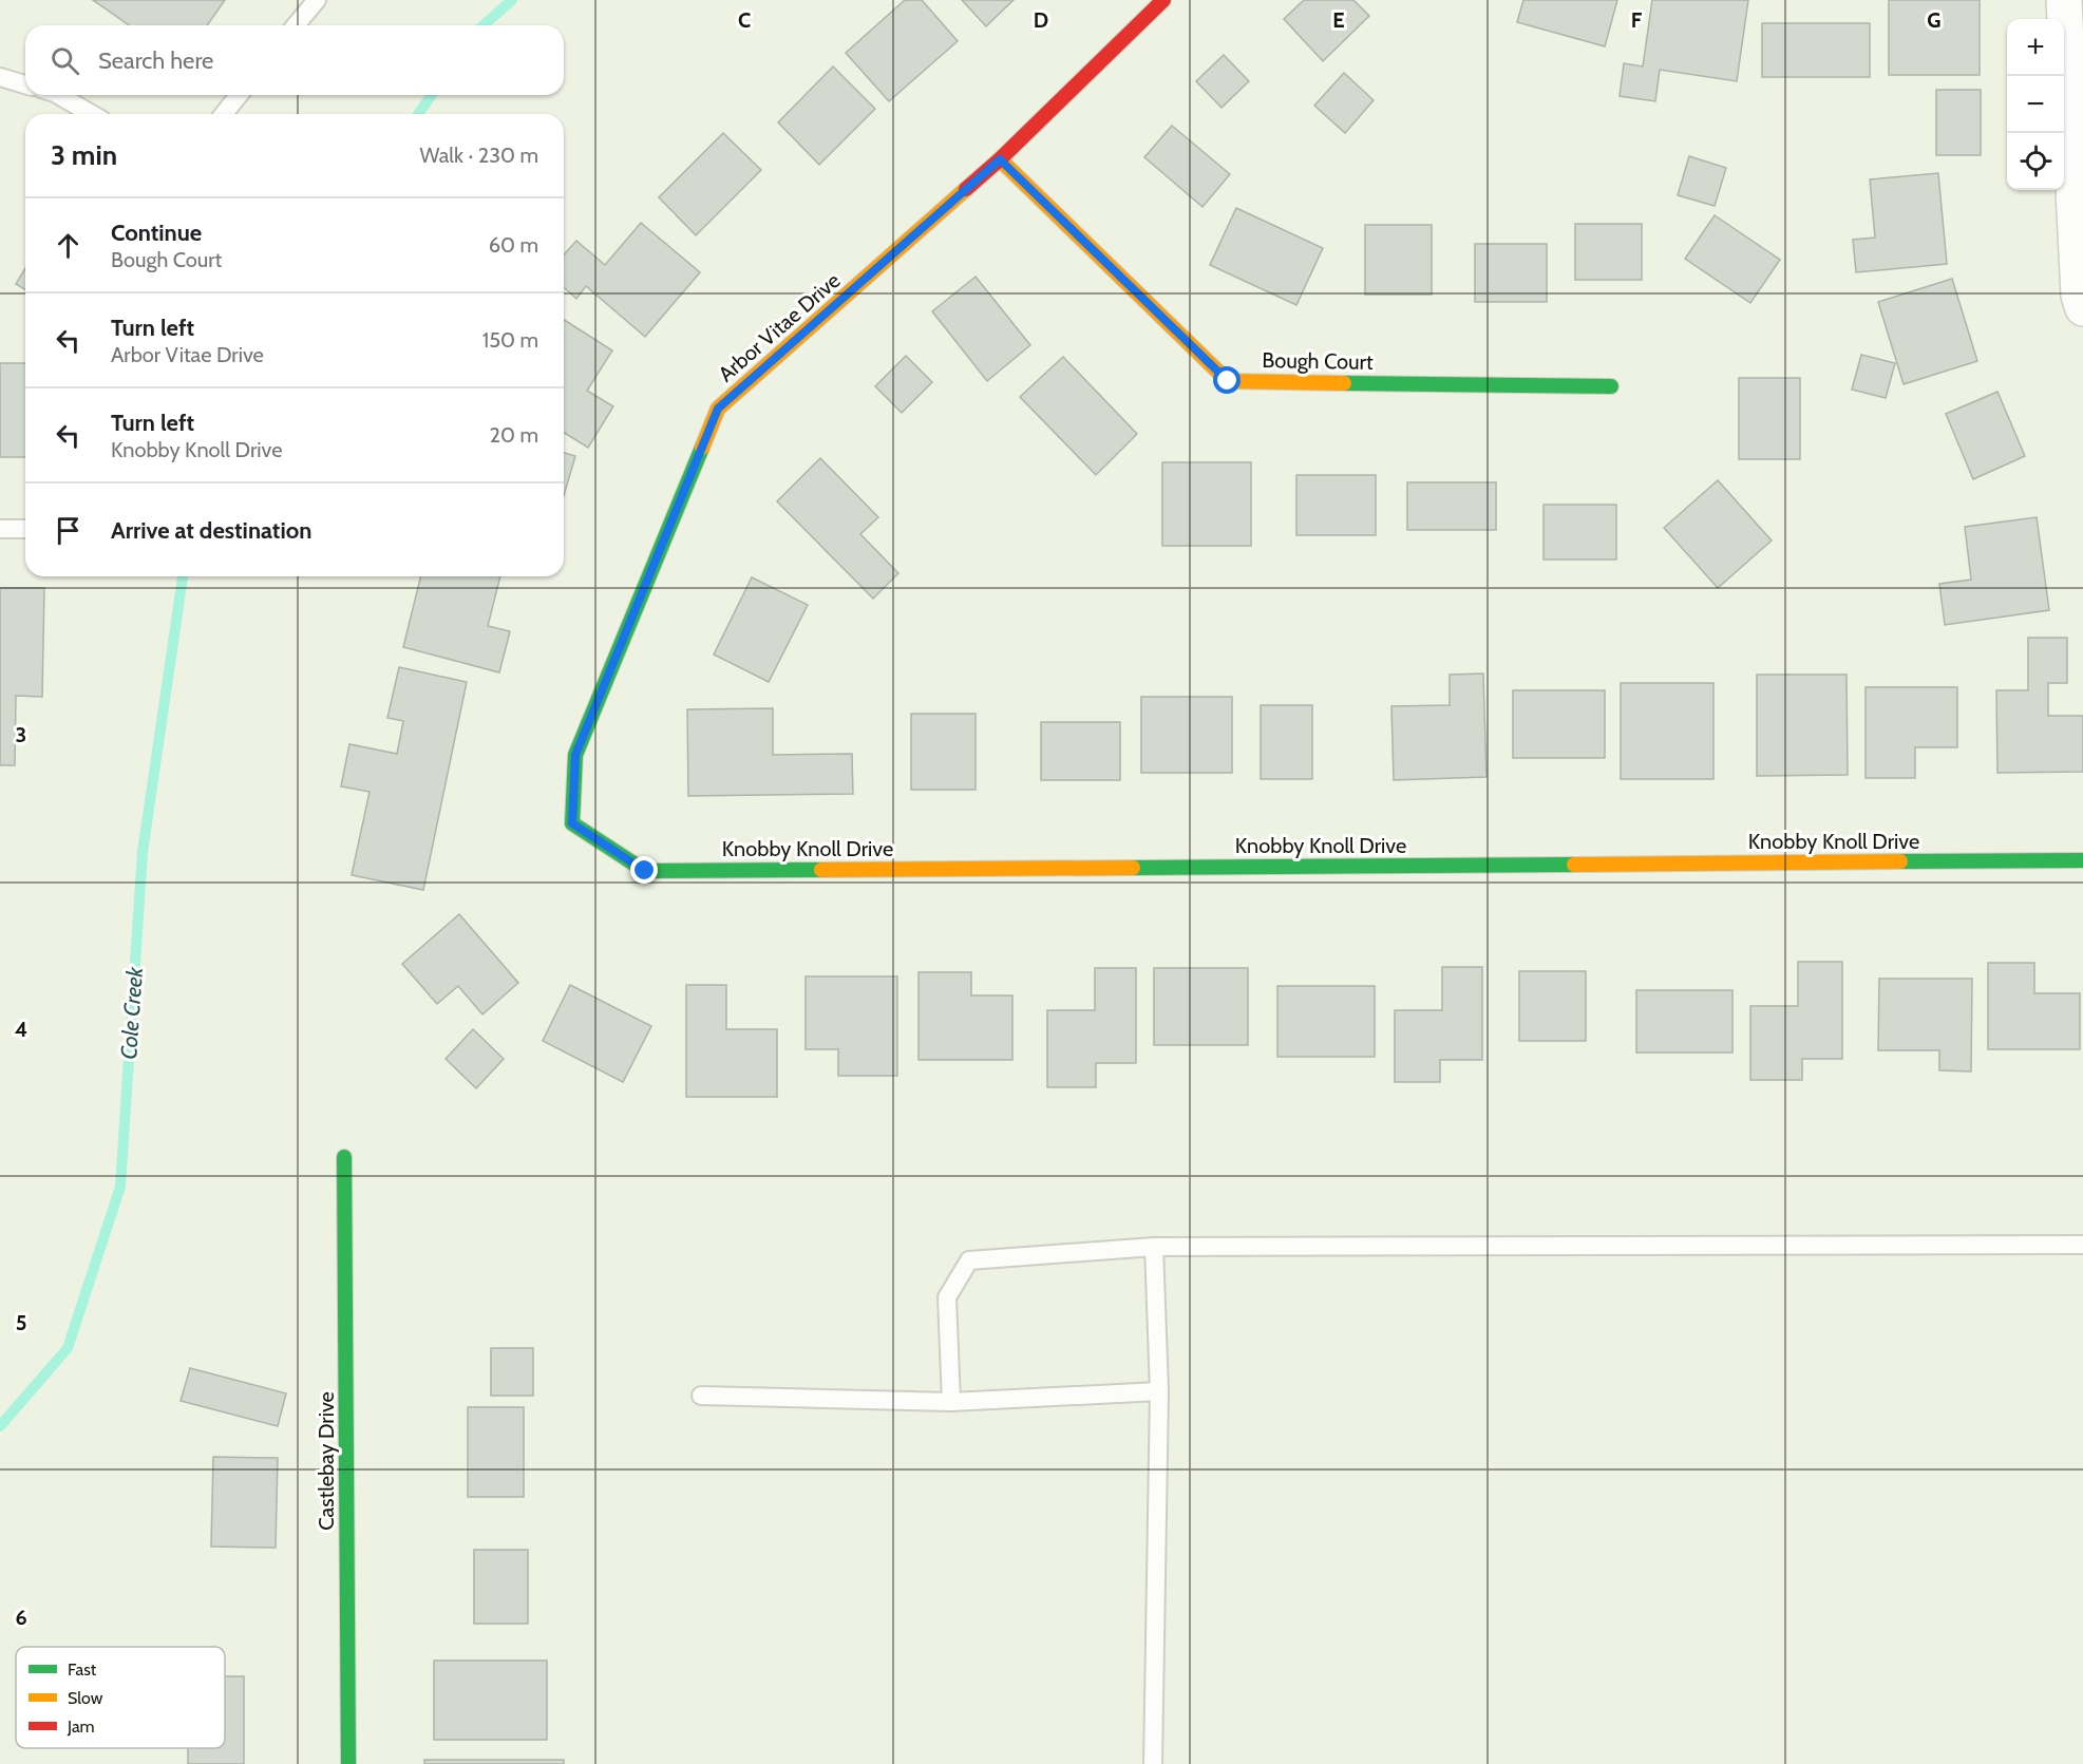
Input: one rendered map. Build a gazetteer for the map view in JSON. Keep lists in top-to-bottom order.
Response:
{
  "streets": {
    "street": [
      "Arbor Vitae Drive",
      "Bough Court",
      "Knobby Knoll Drive",
      "Castlebay Drive"
    ]
  },
  "crossings": [
    ["Arbor Vitae Drive", "Bough Court"],
    ["Arbor Vitae Drive", "Knobby Knoll Drive"]
  ],
  "water": ["Cole Creek"],
  "legend": ["Fast", "Slow", "Jam"],
  "page": {
    "map_buttons": ["+", "−"],
    "search": "Search here",
    "heading": ["3 min", "Walk · 230 m"],
    "list": [
      ["Continue", "Bough Court", "60 m"],
      ["Turn left", "Arbor Vitae Drive", "150 m"],
      ["Turn left", "Knobby Knoll Drive", "20 m"],
      "Arrive at destination"
    ]
  },
  "grid": {
    "columns": [
      "C",
      "D",
      "E",
      "F",
      "G"
    ],
    "rows": [
      "3",
      "4",
      "5",
      "6"
    ]
  }
}
